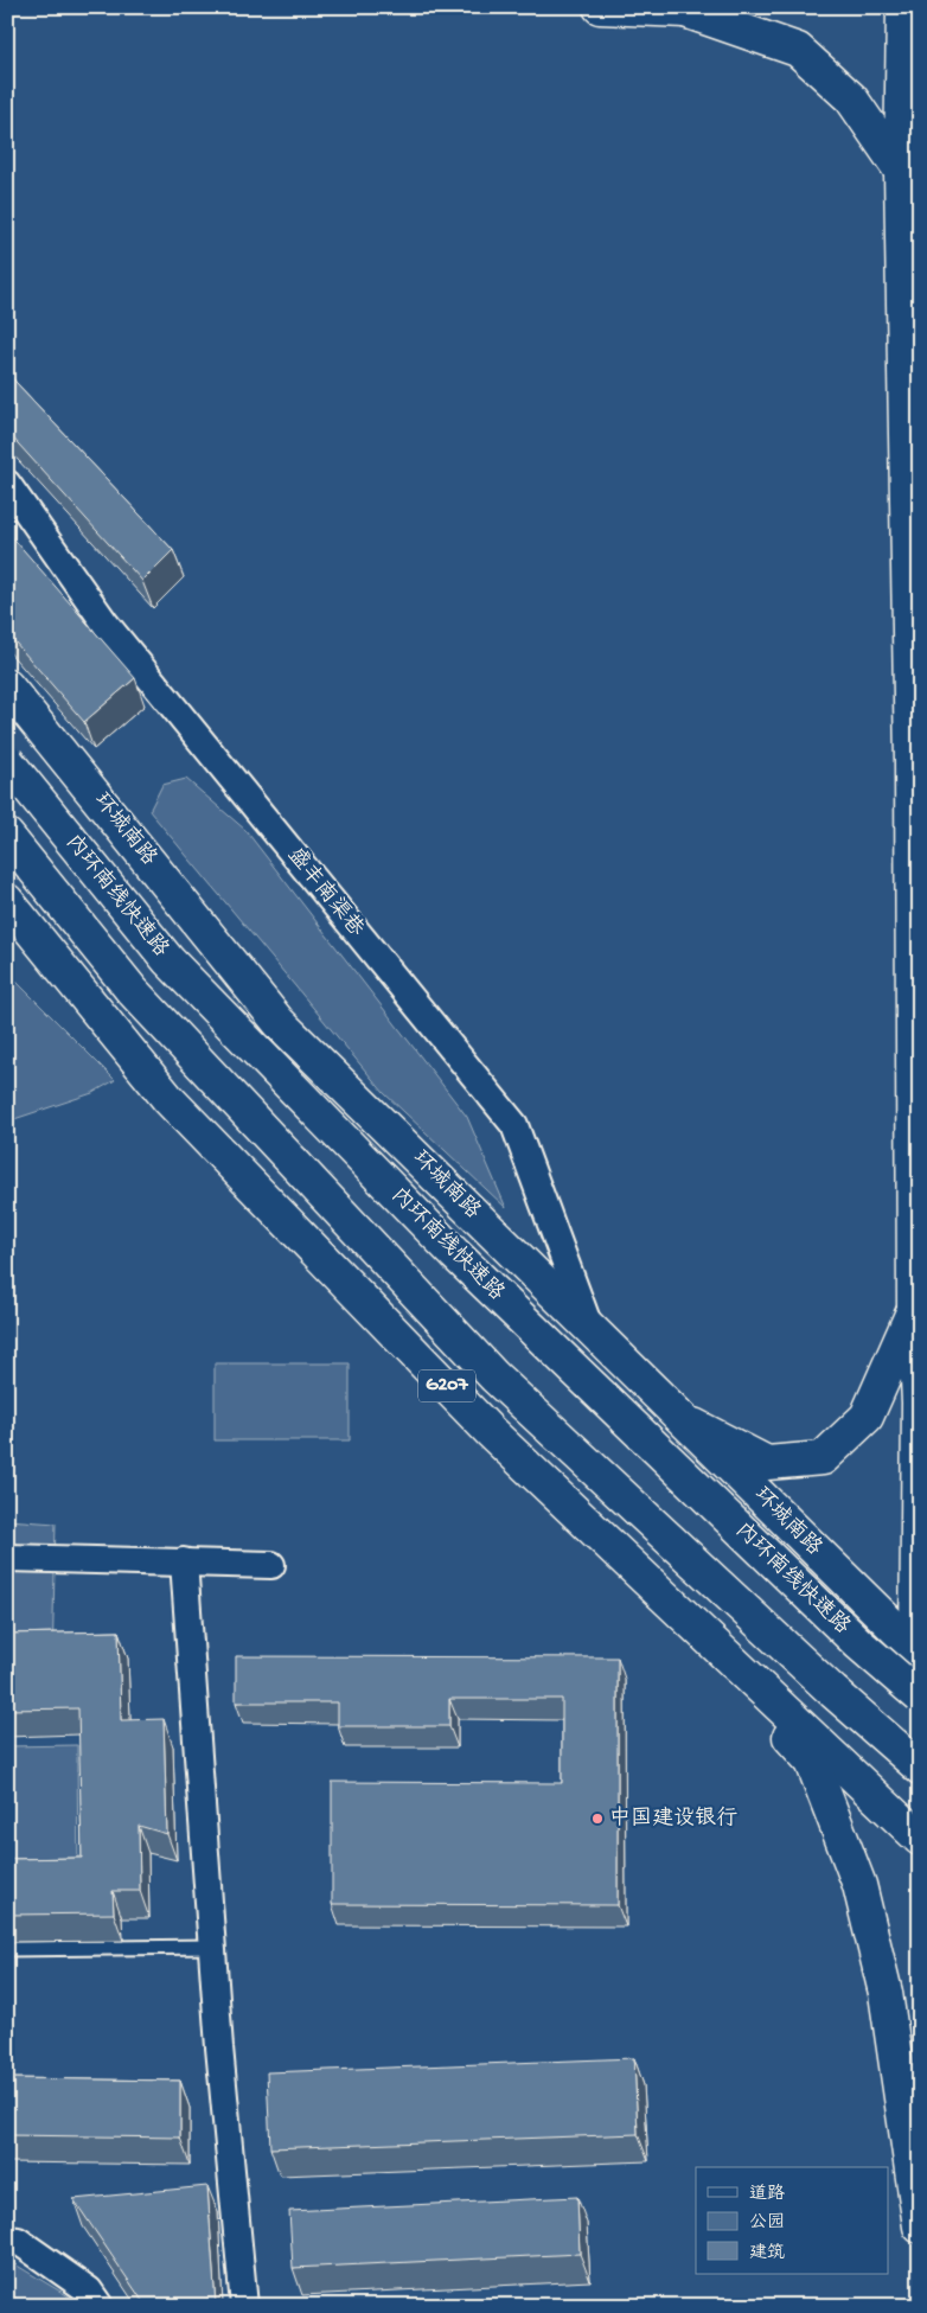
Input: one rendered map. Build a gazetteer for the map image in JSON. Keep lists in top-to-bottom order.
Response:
{
  "streets": {
    "main road": ["环城南路", "内环南线快速路", "G207"],
    "street": ["盛丰南渠巷"]
  },
  "crossings": [
    ["环城南路", "盛丰南渠巷"]
  ],
  "places": ["中国建设银行"],
  "legend": ["道路", "公园", "建筑"]
}
